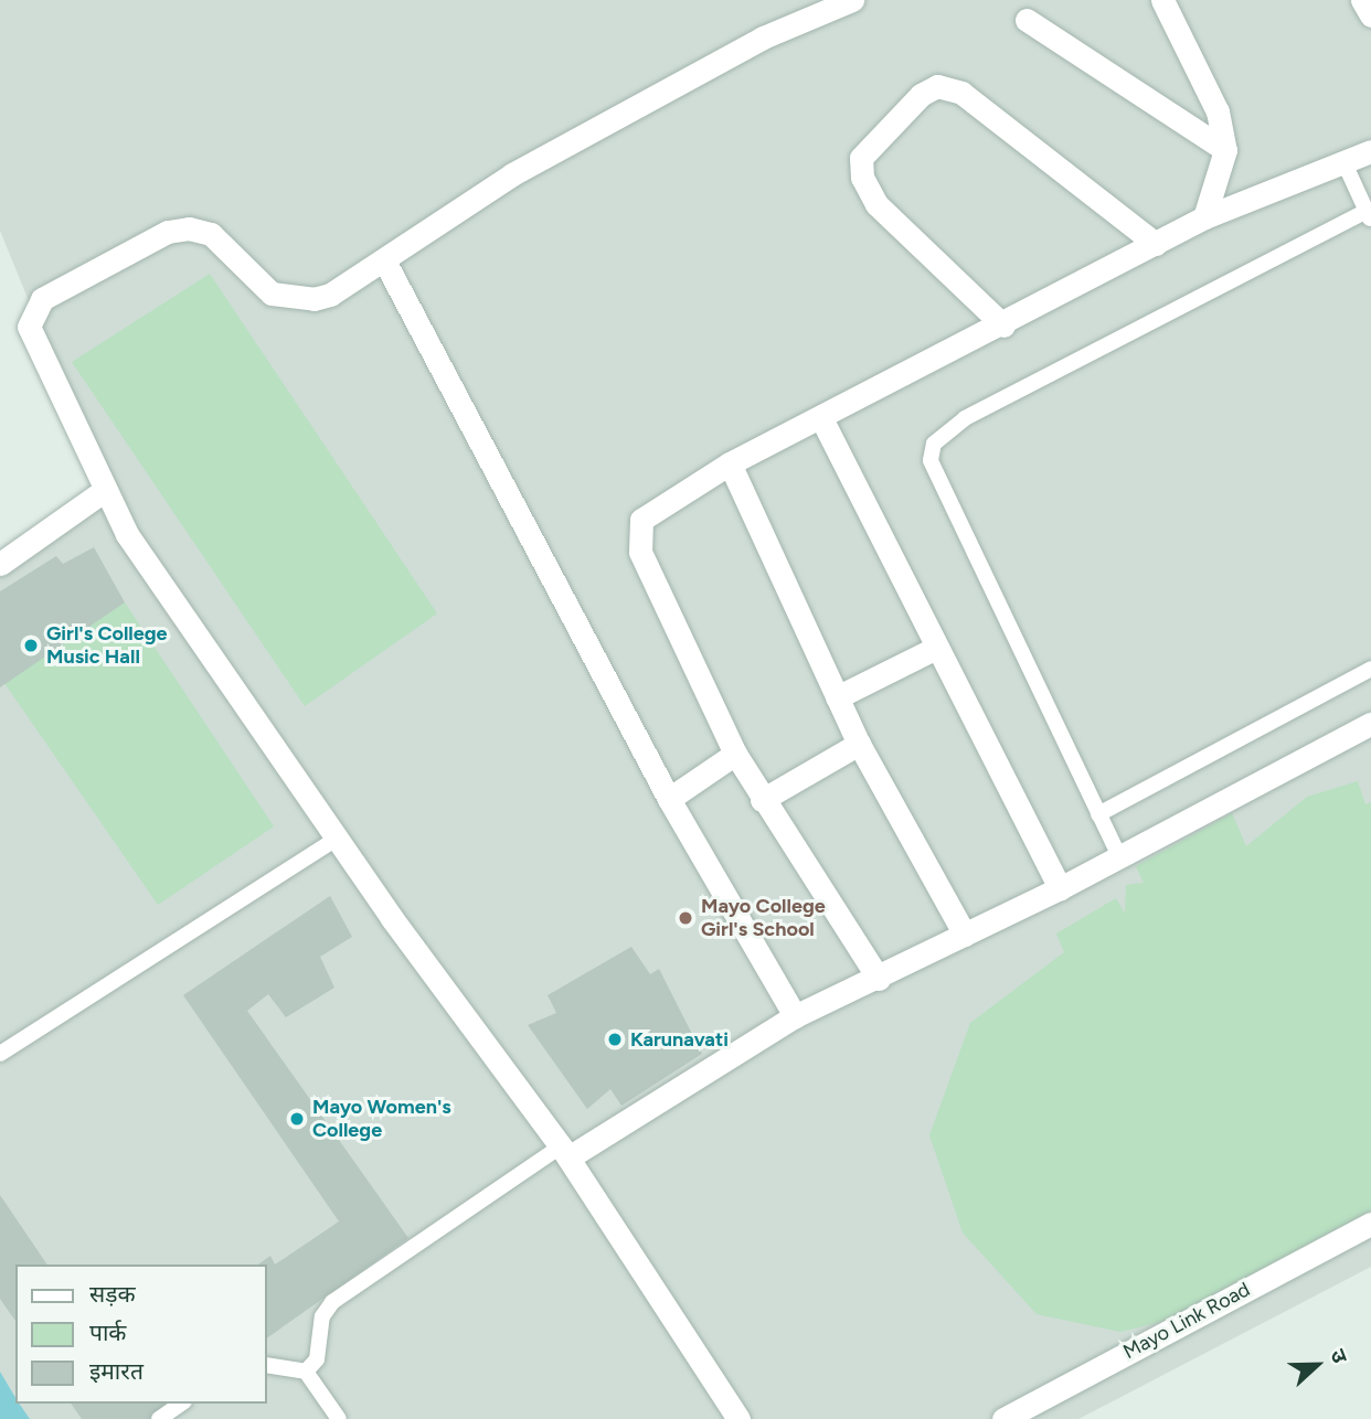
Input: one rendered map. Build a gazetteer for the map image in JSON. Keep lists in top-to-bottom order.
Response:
{
  "streets": {
    "street": ["Mayo Link Road"]
  },
  "places": [
    "Girl's College Music Hall",
    "Mayo College Girl's School",
    "Karunavati",
    "Mayo Women's College"
  ],
  "legend": ["सड़क", "पार्क", "इमारत"],
  "north": "right"
}
